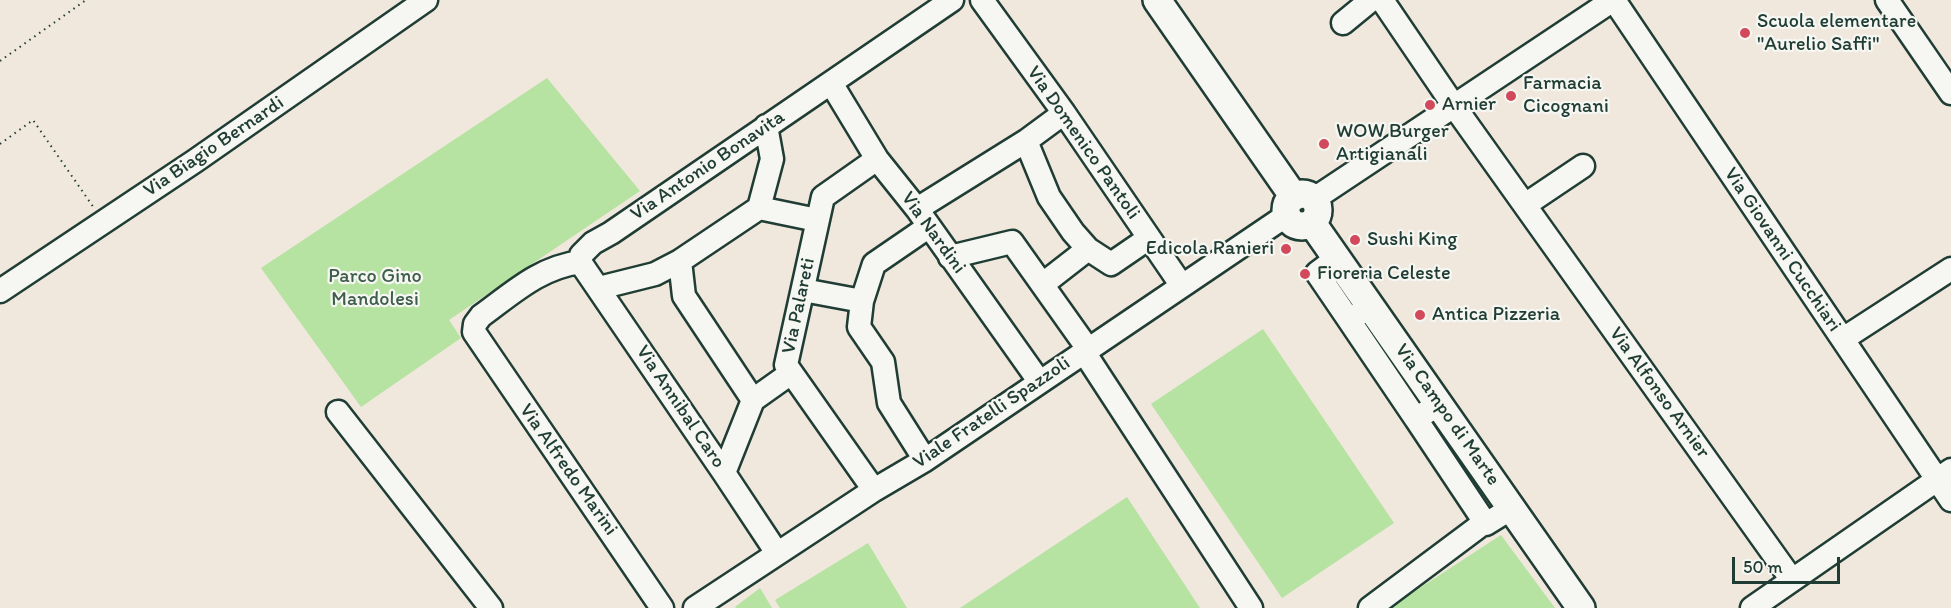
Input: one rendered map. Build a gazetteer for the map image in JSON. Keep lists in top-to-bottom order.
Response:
{
  "streets": {
    "main road": ["Via Campo di Marte"],
    "street": [
      "Via Domenico Pantoli",
      "Via Biagio Bernardi",
      "Via Antonio Bonavita",
      "Via Nardini",
      "Via Giovanni Cucchiari",
      "Via Palareti",
      "Via Alfonso Arnier",
      "Via Annibal Caro",
      "Viale Fratelli Spazzoli",
      "Via Alfredo Marini"
    ]
  },
  "crossings": [
    ["Via Domenico Pantoli", "Viale Fratelli Spazzoli"],
    ["Via Antonio Bonavita", "Via Nardini"],
    ["Via Antonio Bonavita", "Via Annibal Caro"],
    ["Via Antonio Bonavita", "Via Alfredo Marini"],
    ["Via Nardini", "Via Palareti"],
    ["Via Nardini", "Viale Fratelli Spazzoli"],
    ["Via Giovanni Cucchiari", "Viale Fratelli Spazzoli"],
    ["Via Palareti", "Viale Fratelli Spazzoli"],
    ["Via Alfonso Arnier", "Viale Fratelli Spazzoli"],
    ["Via Annibal Caro", "Viale Fratelli Spazzoli"],
    ["Via Annibal Caro", "Via Alfredo Marini"],
    ["Viale Fratelli Spazzoli", "Via Campo di Marte"]
  ],
  "parks": ["Parco Gino Mandolesi"],
  "places": [
    "Scuola elementare \"Aurelio Saffi\"",
    "Farmacia Cicognani",
    "Arnier",
    "WOW Burger Artigianali",
    "Sushi King",
    "Edicola Ranieri",
    "Fioreria Celeste",
    "Antica Pizzeria"
  ],
  "scale_bar": "50 m"
}
